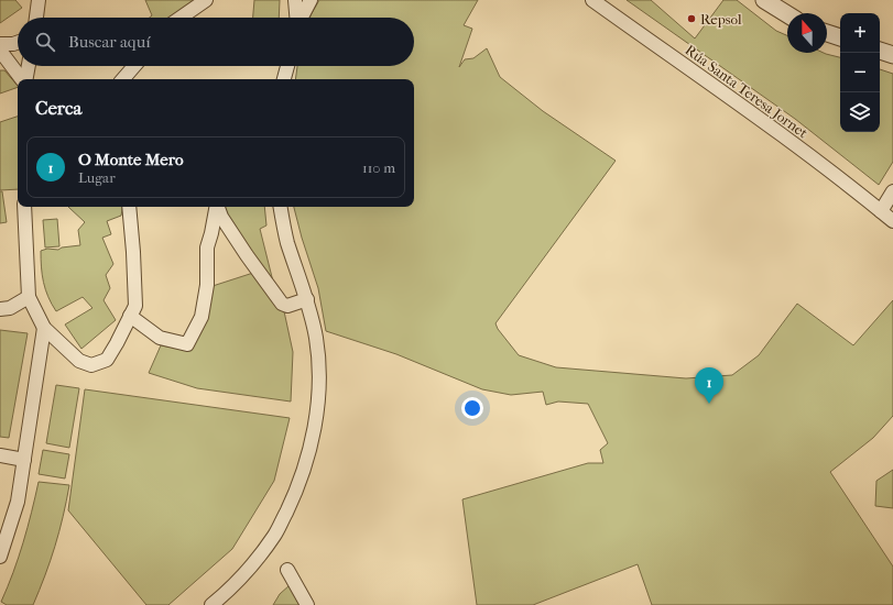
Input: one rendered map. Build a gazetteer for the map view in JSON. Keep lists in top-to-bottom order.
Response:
{
  "streets": {
    "street": ["Rúa Santa Teresa Jornet"]
  },
  "places": ["Repsol"],
  "north": "top",
  "page": {
    "map_buttons": ["+", "−"],
    "search": "Buscar aquí",
    "heading": "Cerca",
    "list": [
      {
        "mark": "1",
        "name": "O Monte Mero",
        "note": "Lugar",
        "value": "110 m"
      }
    ],
    "pins": "1"
  }
}
